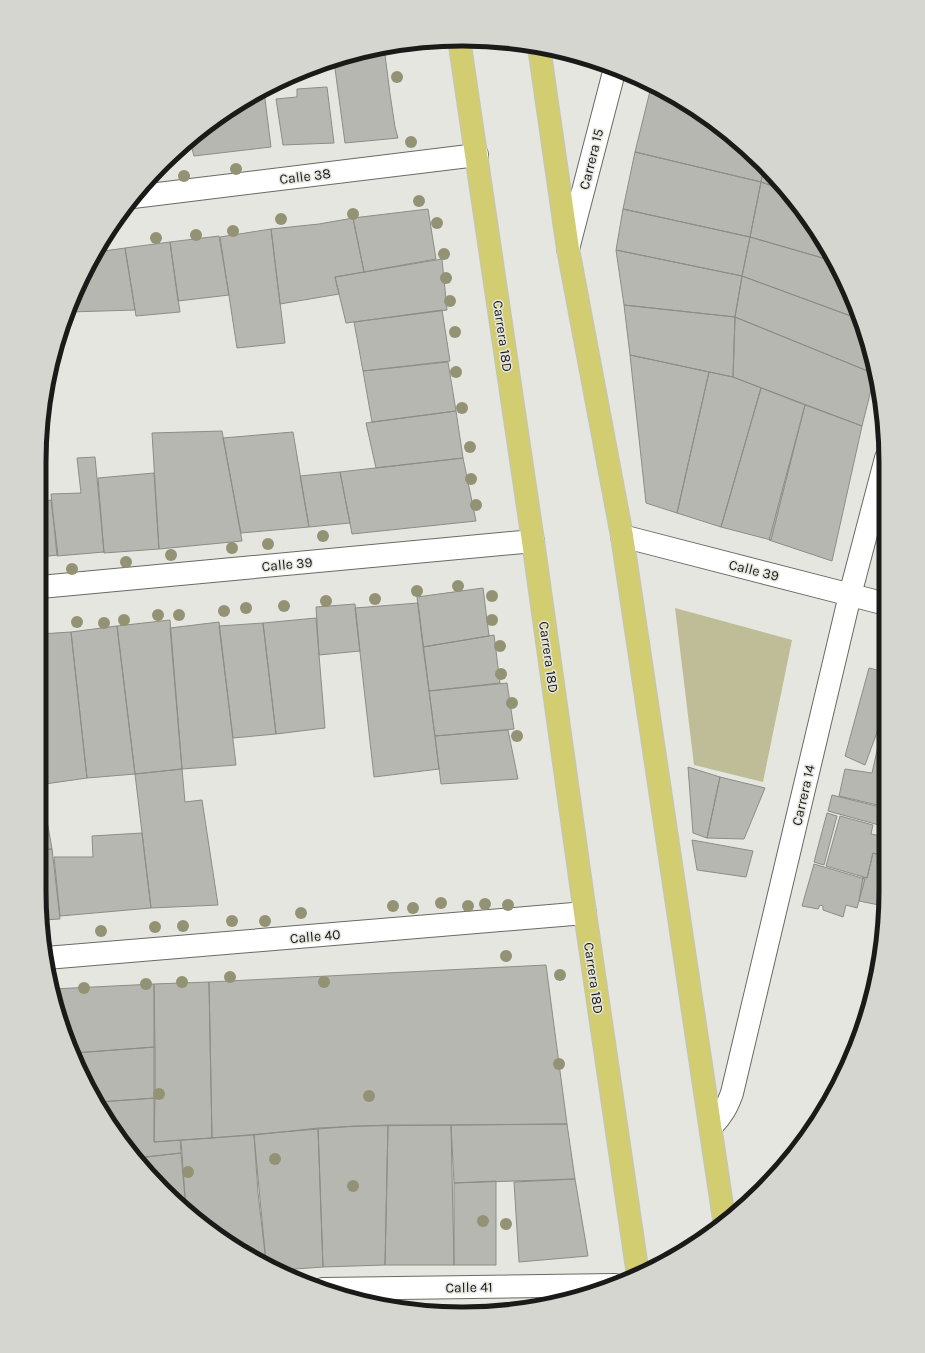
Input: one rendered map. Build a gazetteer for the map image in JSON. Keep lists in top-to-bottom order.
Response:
{
  "streets": {
    "main road": ["Carrera 18D"],
    "street": [
      "Carrera 15",
      "Calle 38",
      "Calle 39",
      "Carrera 14",
      "Calle 40",
      "Calle 41"
    ]
  },
  "crossings": [
    ["Calle 38", "Carrera 18D"],
    ["Carrera 18D", "Calle 39"],
    ["Carrera 18D", "Calle 40"],
    ["Calle 39", "Carrera 14"]
  ]
}
